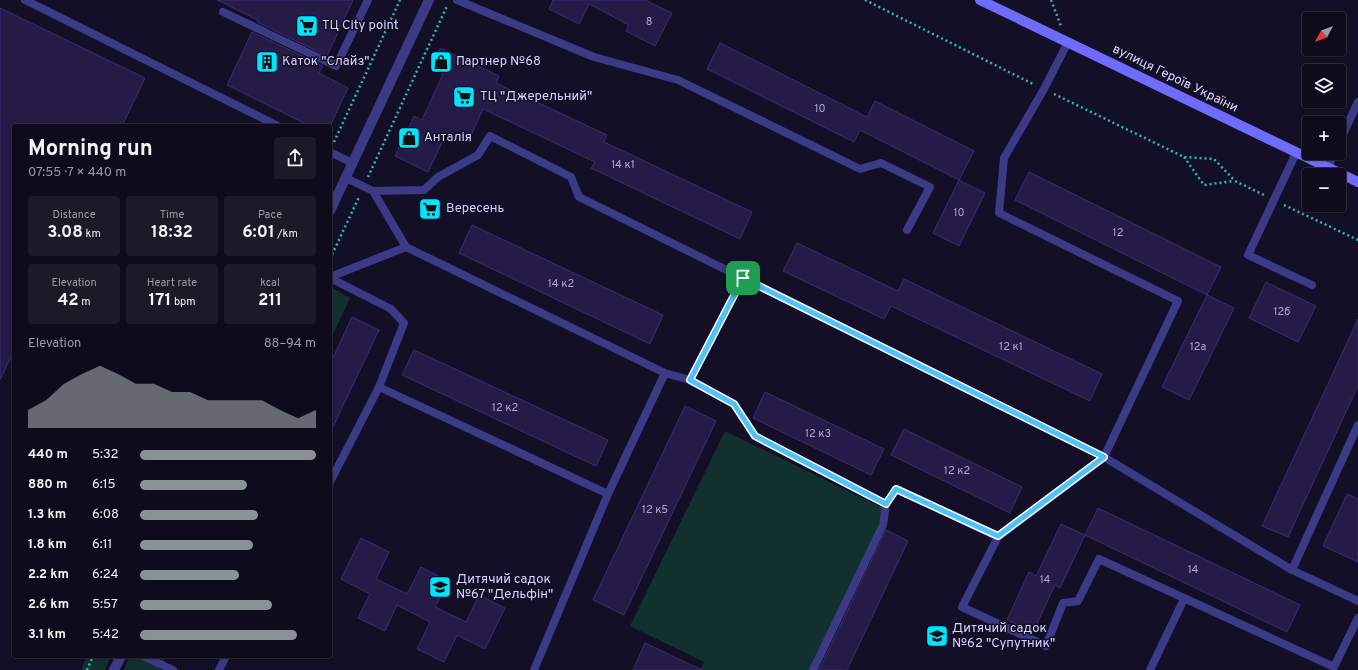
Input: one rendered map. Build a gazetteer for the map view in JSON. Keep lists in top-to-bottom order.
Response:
{
  "streets": {
    "main road": ["вулиця Героїв України"]
  },
  "places": {
    "supermarket": ["ТЦ City point", "ТЦ \"Джерельний\"", "Вересень"],
    "building": ["Каток \"Слайз\""],
    "shop": ["Партнер №68", "Анталія"],
    "school or university": ["Дитячий садок №67 \"Дельфін\"", "Дитячий садок №62 \"Супутник\""]
  },
  "house_numbers": [
    "8",
    "10",
    "14 к1",
    "10",
    "12",
    "14 к2",
    "12б",
    "12 к1",
    "12а",
    "12 к2",
    "12 к3",
    "12 к2",
    "12 к5",
    "14",
    "14"
  ],
  "north": "bottom left",
  "page": {
    "map_buttons": ["+", "−"],
    "heading": ["Morning run", "07:55 · 7 × 440 m"],
    "stats": [
      ["Distance", "3.08 km"],
      ["Time", "18:32"],
      ["Pace", "6:01 /km"],
      ["Elevation", "42 m"],
      ["Heart rate", "171 bpm"],
      ["kcal", "211"]
    ],
    "chart": ["Elevation", "88–94 m"],
    "list": [
      {
        "name": "440 m",
        "note": "5:32"
      },
      {
        "name": "880 m",
        "note": "6:15"
      },
      {
        "name": "1.3 km",
        "note": "6:08"
      },
      {
        "name": "1.8 km",
        "note": "6:11"
      },
      {
        "name": "2.2 km",
        "note": "6:24"
      },
      {
        "name": "2.6 km",
        "note": "5:57"
      },
      {
        "name": "3.1 km",
        "note": "5:42"
      }
    ]
  }
}
